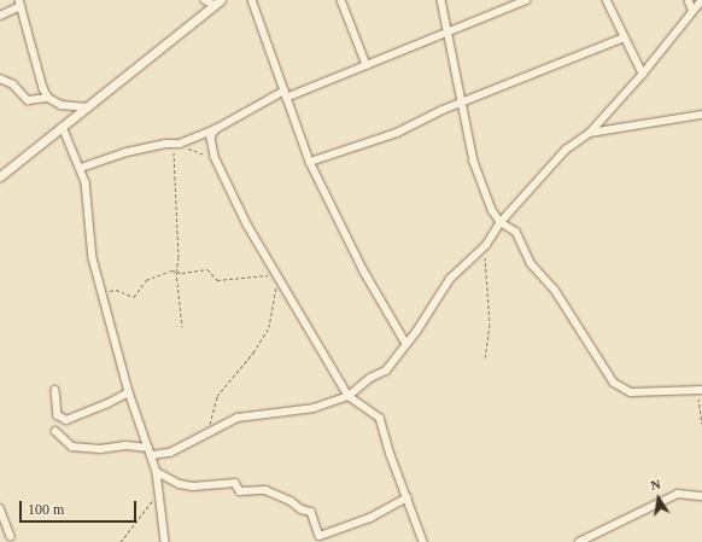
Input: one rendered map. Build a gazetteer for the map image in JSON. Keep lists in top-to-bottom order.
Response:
{
  "scale_bar": "100 m",
  "north": "top"
}
